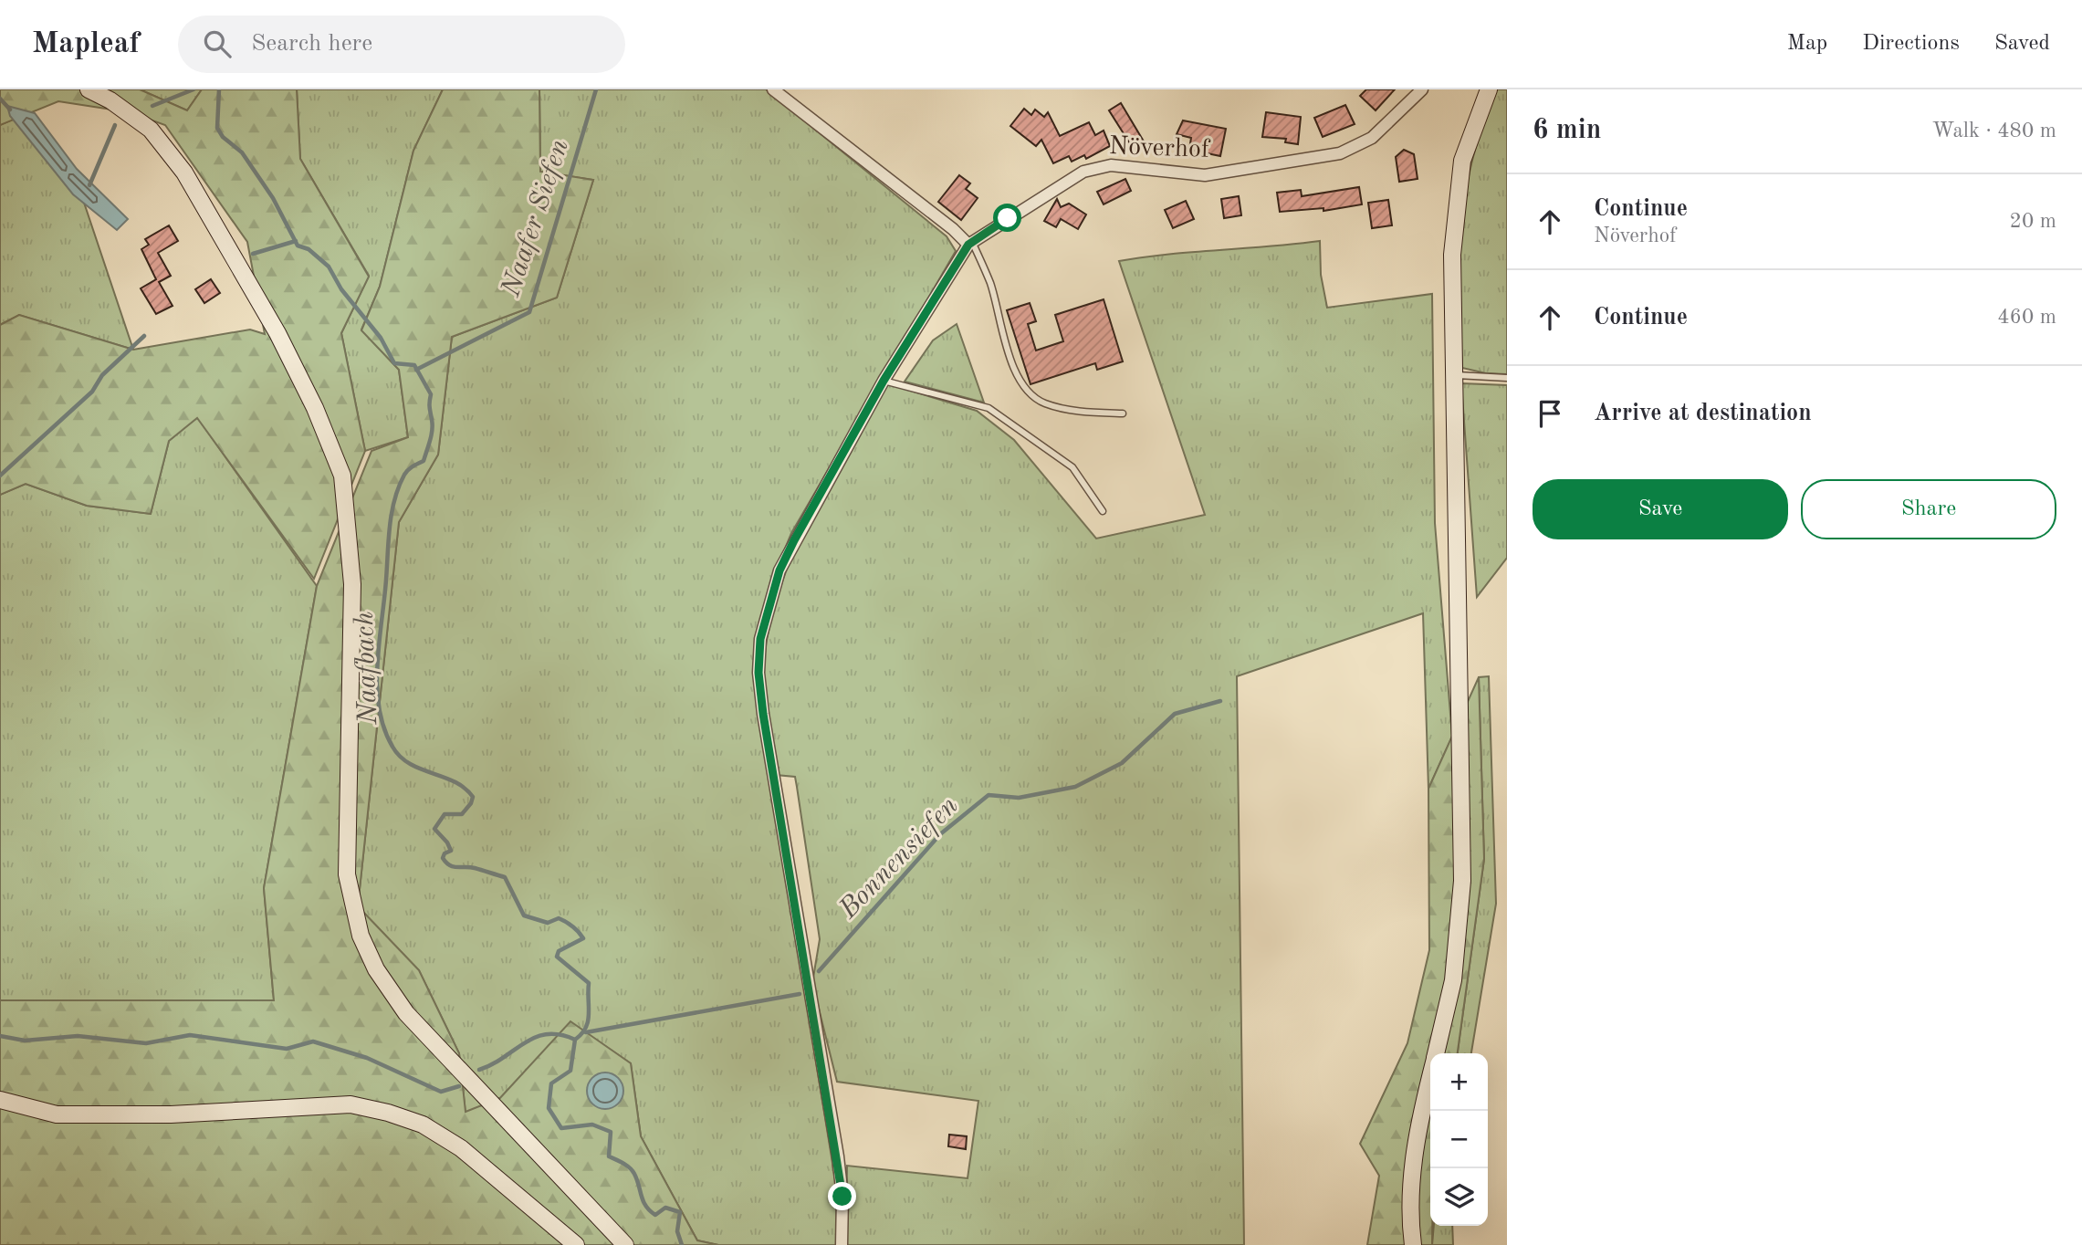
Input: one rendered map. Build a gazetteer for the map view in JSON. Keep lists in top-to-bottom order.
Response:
{
  "streets": {
    "street": ["Növerhof"]
  },
  "water": ["Naafer Siefen", "Naafbach", "Bonnensiefen"],
  "page": {
    "header": "Mapleaf",
    "search": "Search here",
    "nav": ["Map", "Directions", "Saved"],
    "heading": ["6 min", "Walk · 480 m"],
    "list": [
      ["Continue", "Növerhof", "20 m"],
      ["Continue", "460 m"],
      "Arrive at destination"
    ],
    "buttons": ["Save", "Share"],
    "map_buttons": ["+", "−"]
  }
}
